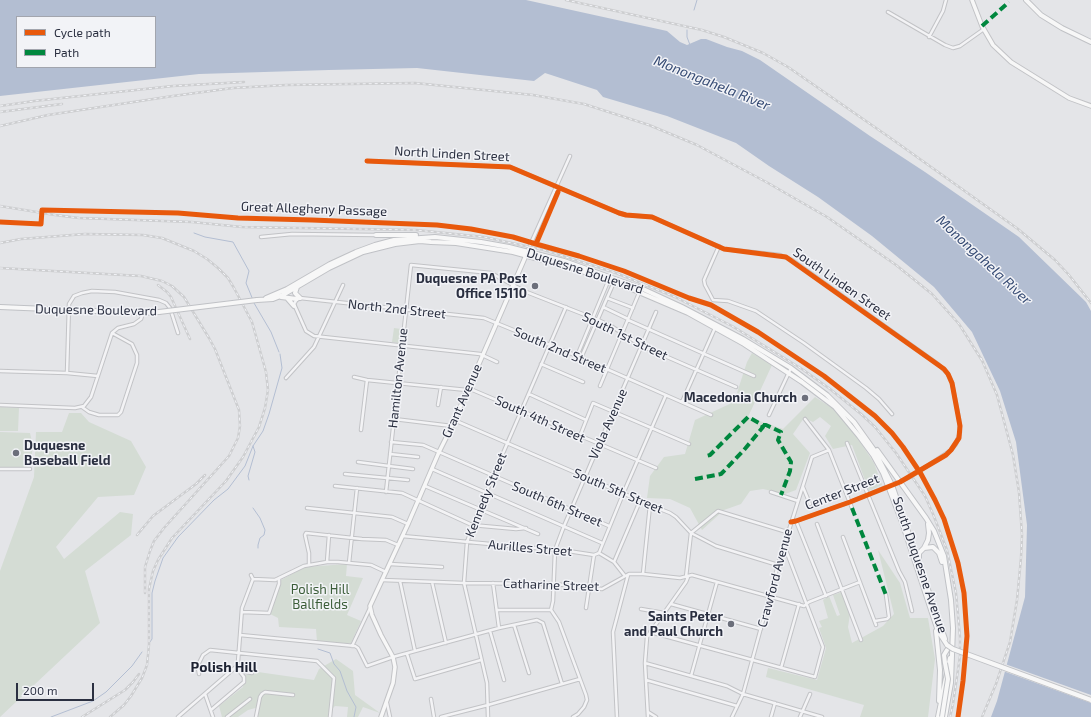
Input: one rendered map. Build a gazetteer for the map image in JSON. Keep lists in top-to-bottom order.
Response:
{
  "streets": {
    "main road": ["Duquesne Boulevard", "South Duquesne Avenue"],
    "street": [
      "North Linden Street",
      "South Linden Street",
      "North 2nd Street",
      "South 1st Street",
      "South 2nd Street",
      "Hamilton Avenue",
      "Grant Avenue",
      "South 4th Street",
      "Viola Avenue",
      "South 5th Street",
      "Center Street",
      "Kennedy Street",
      "South 6th Street",
      "Aurilles Street",
      "Crawford Avenue",
      "Catharine Street"
    ],
    "cycle path": ["Great Allegheny Passage"]
  },
  "crossings": [
    ["North Linden Street", "South Linden Street"],
    ["North Linden Street", "Grant Avenue"],
    ["Duquesne Boulevard", "Grant Avenue"],
    ["Duquesne Boulevard", "South Duquesne Avenue"],
    ["South Linden Street", "Grant Avenue"],
    ["South Linden Street", "Center Street"],
    ["North 2nd Street", "South 2nd Street"],
    ["North 2nd Street", "Hamilton Avenue"],
    ["North 2nd Street", "Grant Avenue"],
    ["South 1st Street", "Hamilton Avenue"],
    ["South 1st Street", "Grant Avenue"],
    ["South 1st Street", "Viola Avenue"],
    ["South 1st Street", "Kennedy Street"],
    ["South 2nd Street", "Grant Avenue"],
    ["South 2nd Street", "Viola Avenue"],
    ["South 2nd Street", "Kennedy Street"],
    ["Hamilton Avenue", "South 4th Street"],
    ["Hamilton Avenue", "South 6th Street"],
    ["Grant Avenue", "South 4th Street"],
    ["Grant Avenue", "South 5th Street"],
    ["Grant Avenue", "South 6th Street"],
    ["Grant Avenue", "Aurilles Street"],
    ["Grant Avenue", "Catharine Street"],
    ["South 4th Street", "Viola Avenue"],
    ["South 4th Street", "Kennedy Street"],
    ["Viola Avenue", "South 5th Street"],
    ["Viola Avenue", "South 6th Street"],
    ["Viola Avenue", "Aurilles Street"],
    ["Viola Avenue", "Catharine Street"],
    ["South 5th Street", "Kennedy Street"],
    ["South 5th Street", "Crawford Avenue"],
    ["Center Street", "South Duquesne Avenue"],
    ["Center Street", "Crawford Avenue"],
    ["Kennedy Street", "South 6th Street"],
    ["Kennedy Street", "Aurilles Street"],
    ["Kennedy Street", "Catharine Street"],
    ["Crawford Avenue", "Catharine Street"]
  ],
  "districts": ["Polish Hill"],
  "water": ["Monongahela River"],
  "parks": ["Polish Hill Ballfields"],
  "places": [
    "Duquesne PA Post Office 15110",
    "Macedonia Church",
    "Duquesne Baseball Field",
    "Saints Peter and Paul Church"
  ],
  "legend": ["Cycle path", "Path"],
  "scale_bar": "200 m"
}
